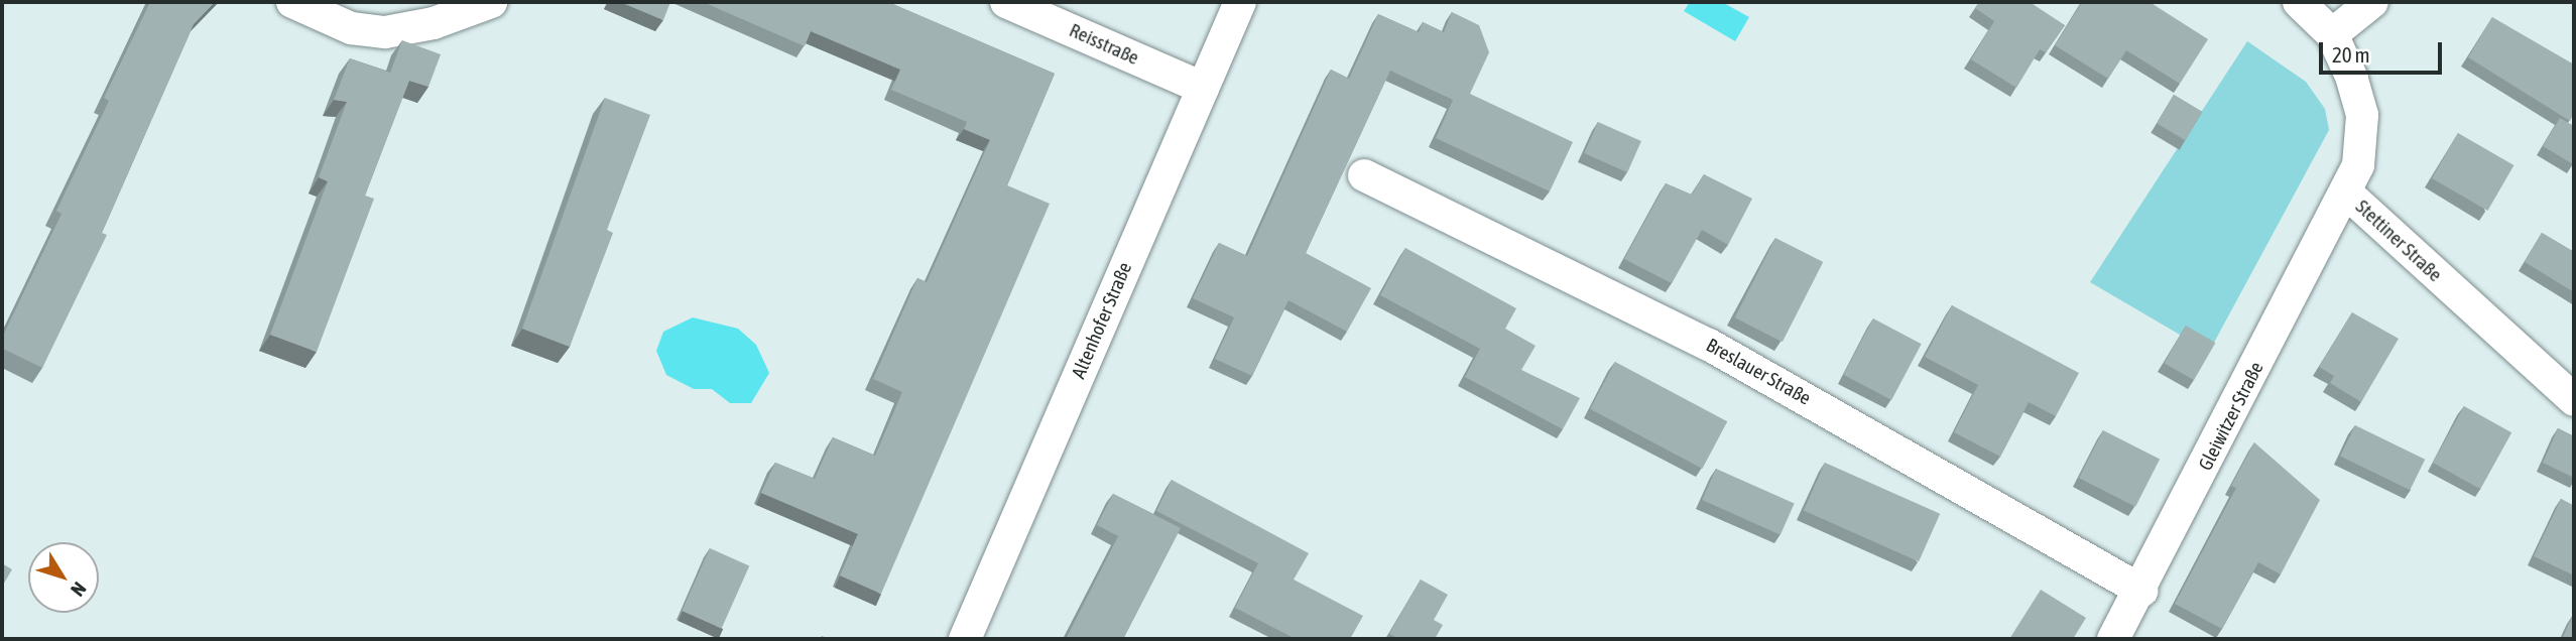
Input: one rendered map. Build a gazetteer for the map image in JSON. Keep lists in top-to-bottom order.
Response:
{
  "streets": {
    "street": [
      "Reisstraße",
      "Stettiner Straße",
      "Altenhofer Straße",
      "Breslauer Straße",
      "Gleiwitzer Straße"
    ]
  },
  "crossings": [
    ["Reisstraße", "Altenhofer Straße"],
    ["Stettiner Straße", "Gleiwitzer Straße"],
    ["Breslauer Straße", "Gleiwitzer Straße"]
  ],
  "scale_bar": "20 m",
  "north": "bottom right"
}
